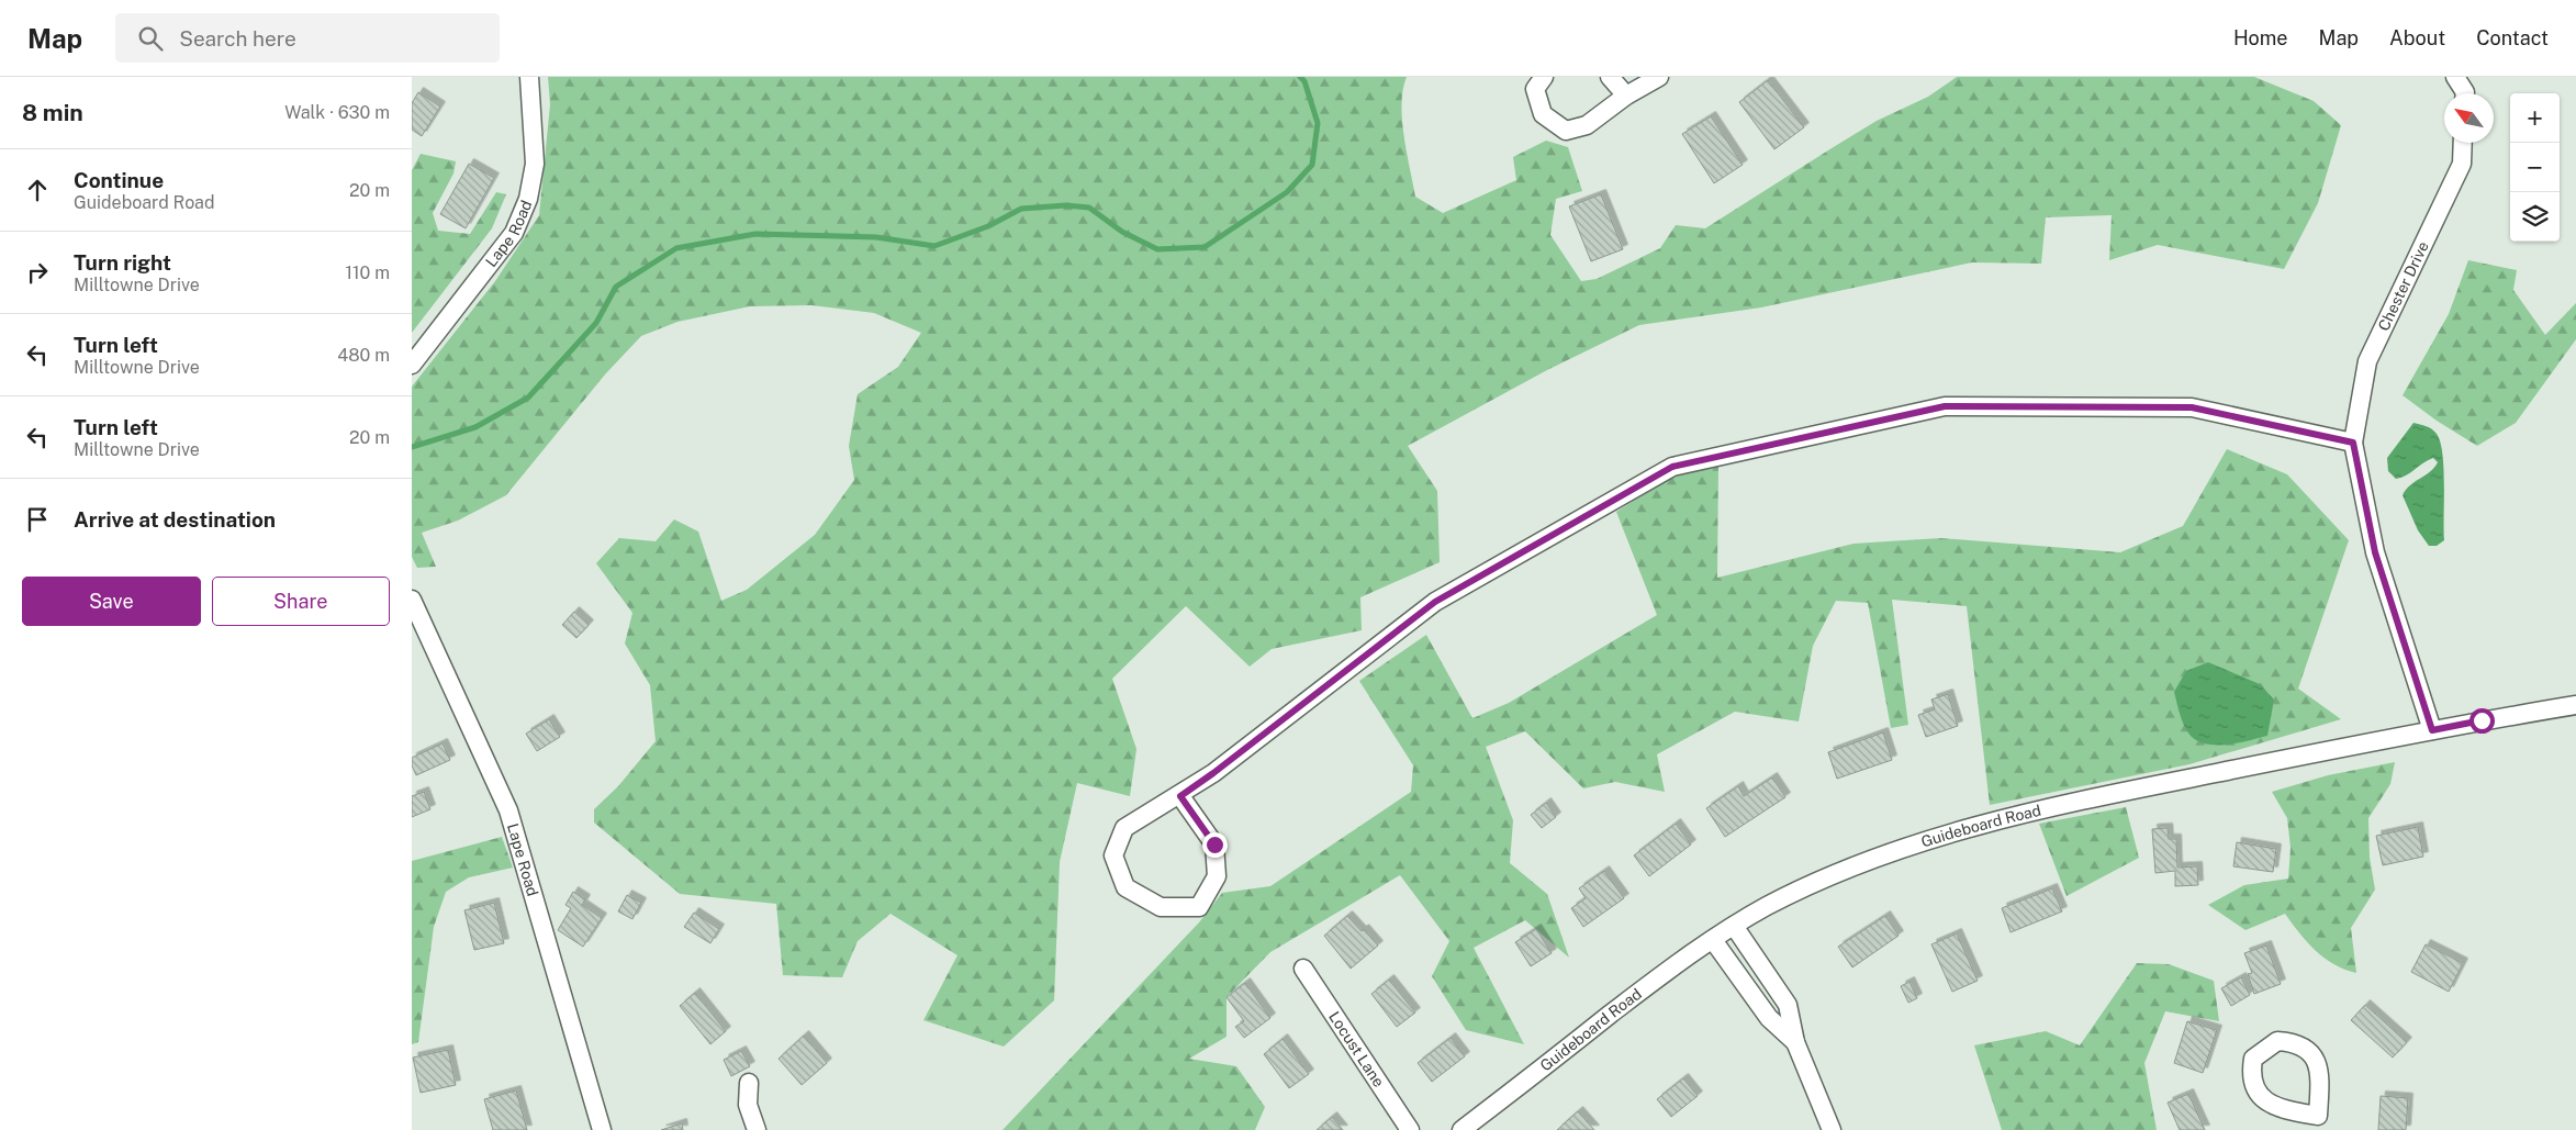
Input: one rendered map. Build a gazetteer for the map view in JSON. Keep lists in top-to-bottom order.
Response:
{
  "streets": {
    "street": [
      "Lape Road",
      "Chester Drive",
      "Guideboard Road",
      "Locust Lane"
    ]
  },
  "north": "top left",
  "page": {
    "header": "Map",
    "search": "Search here",
    "nav": [
      "Home",
      "Map",
      "About",
      "Contact"
    ],
    "heading": ["8 min", "Walk · 630 m"],
    "map_buttons": ["+", "−"],
    "list": [
      ["Continue", "Guideboard Road", "20 m"],
      ["Turn right", "Milltowne Drive", "110 m"],
      ["Turn left", "Milltowne Drive", "480 m"],
      ["Turn left", "Milltowne Drive", "20 m"],
      "Arrive at destination"
    ],
    "buttons": ["Save", "Share"]
  }
}
